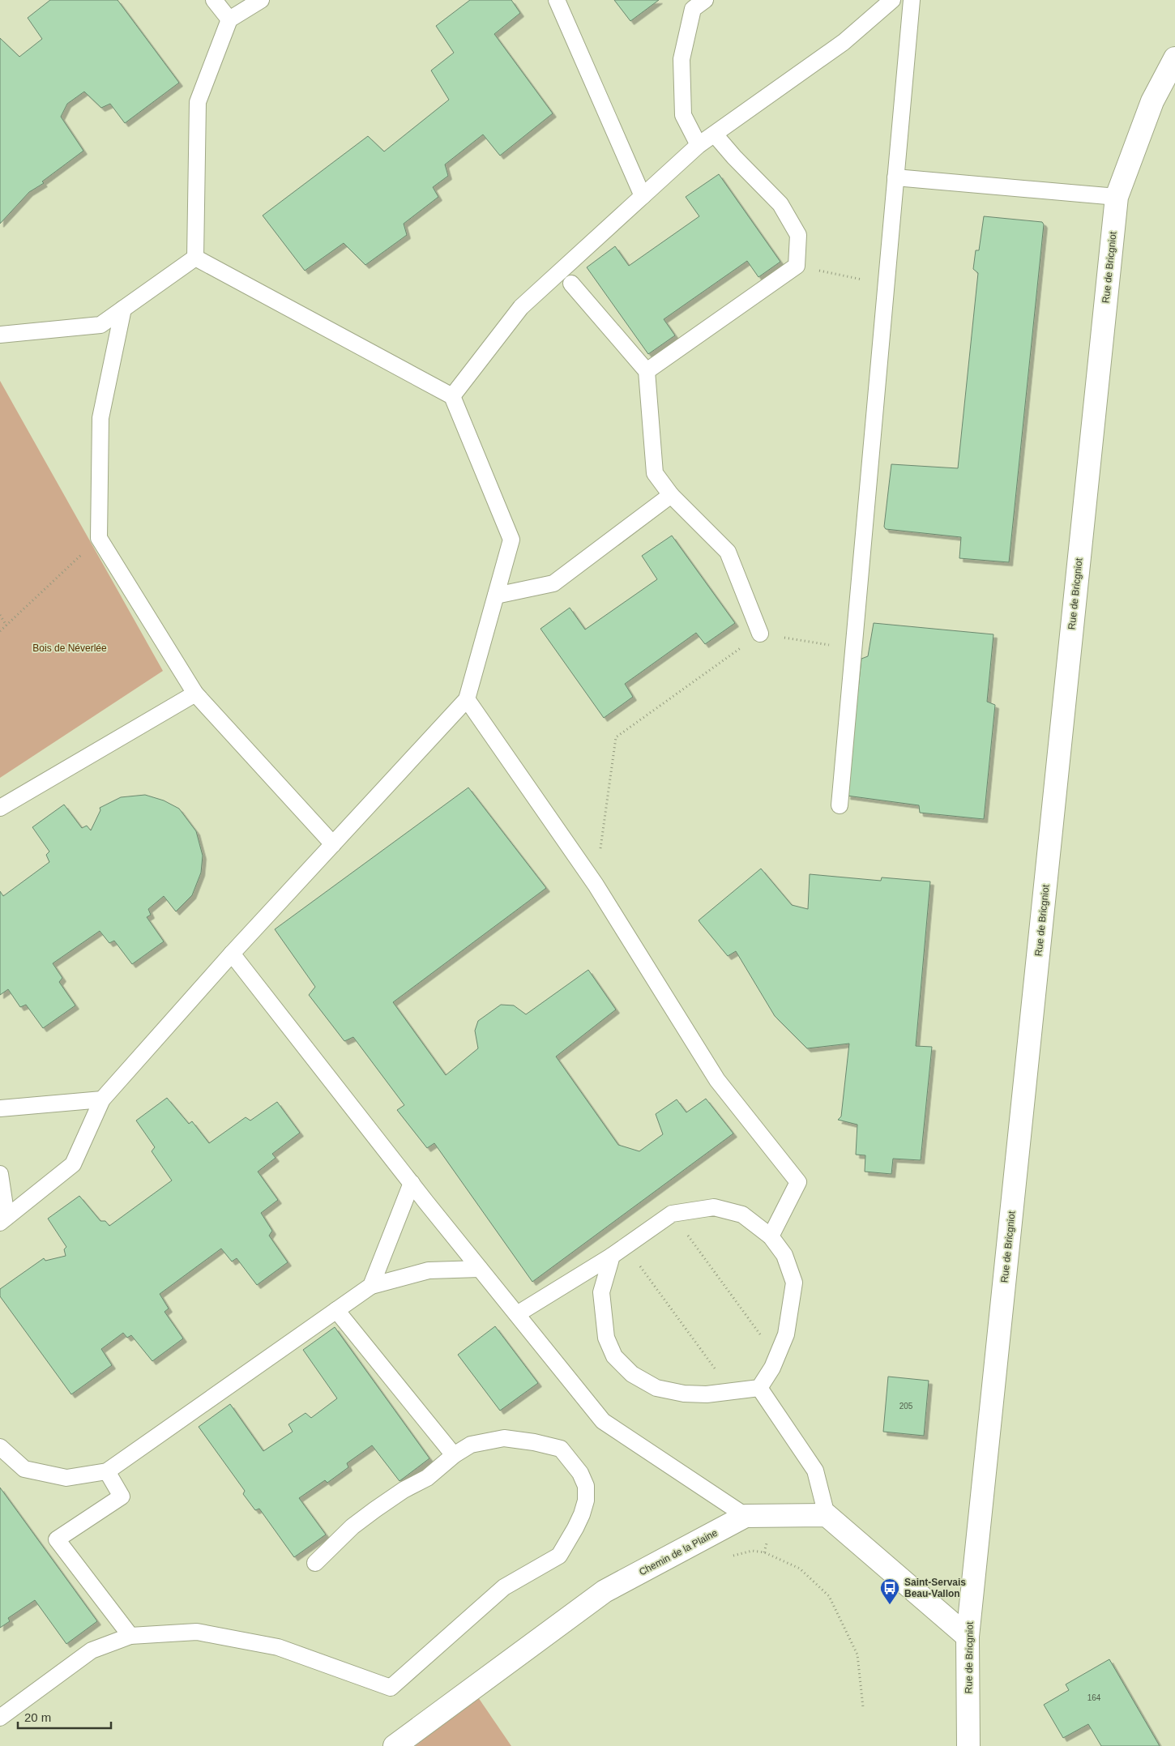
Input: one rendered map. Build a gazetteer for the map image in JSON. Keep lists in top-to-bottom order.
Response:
{
  "streets": {
    "street": ["Rue de Bricgniot", "Chemin de la Plaine"]
  },
  "parks": ["Bois de Néverlée"],
  "places": {
    "bus stop": ["Saint-Servais Beau-Vallon"]
  },
  "house_numbers": ["205", "164"],
  "scale_bar": "20 m"
}
